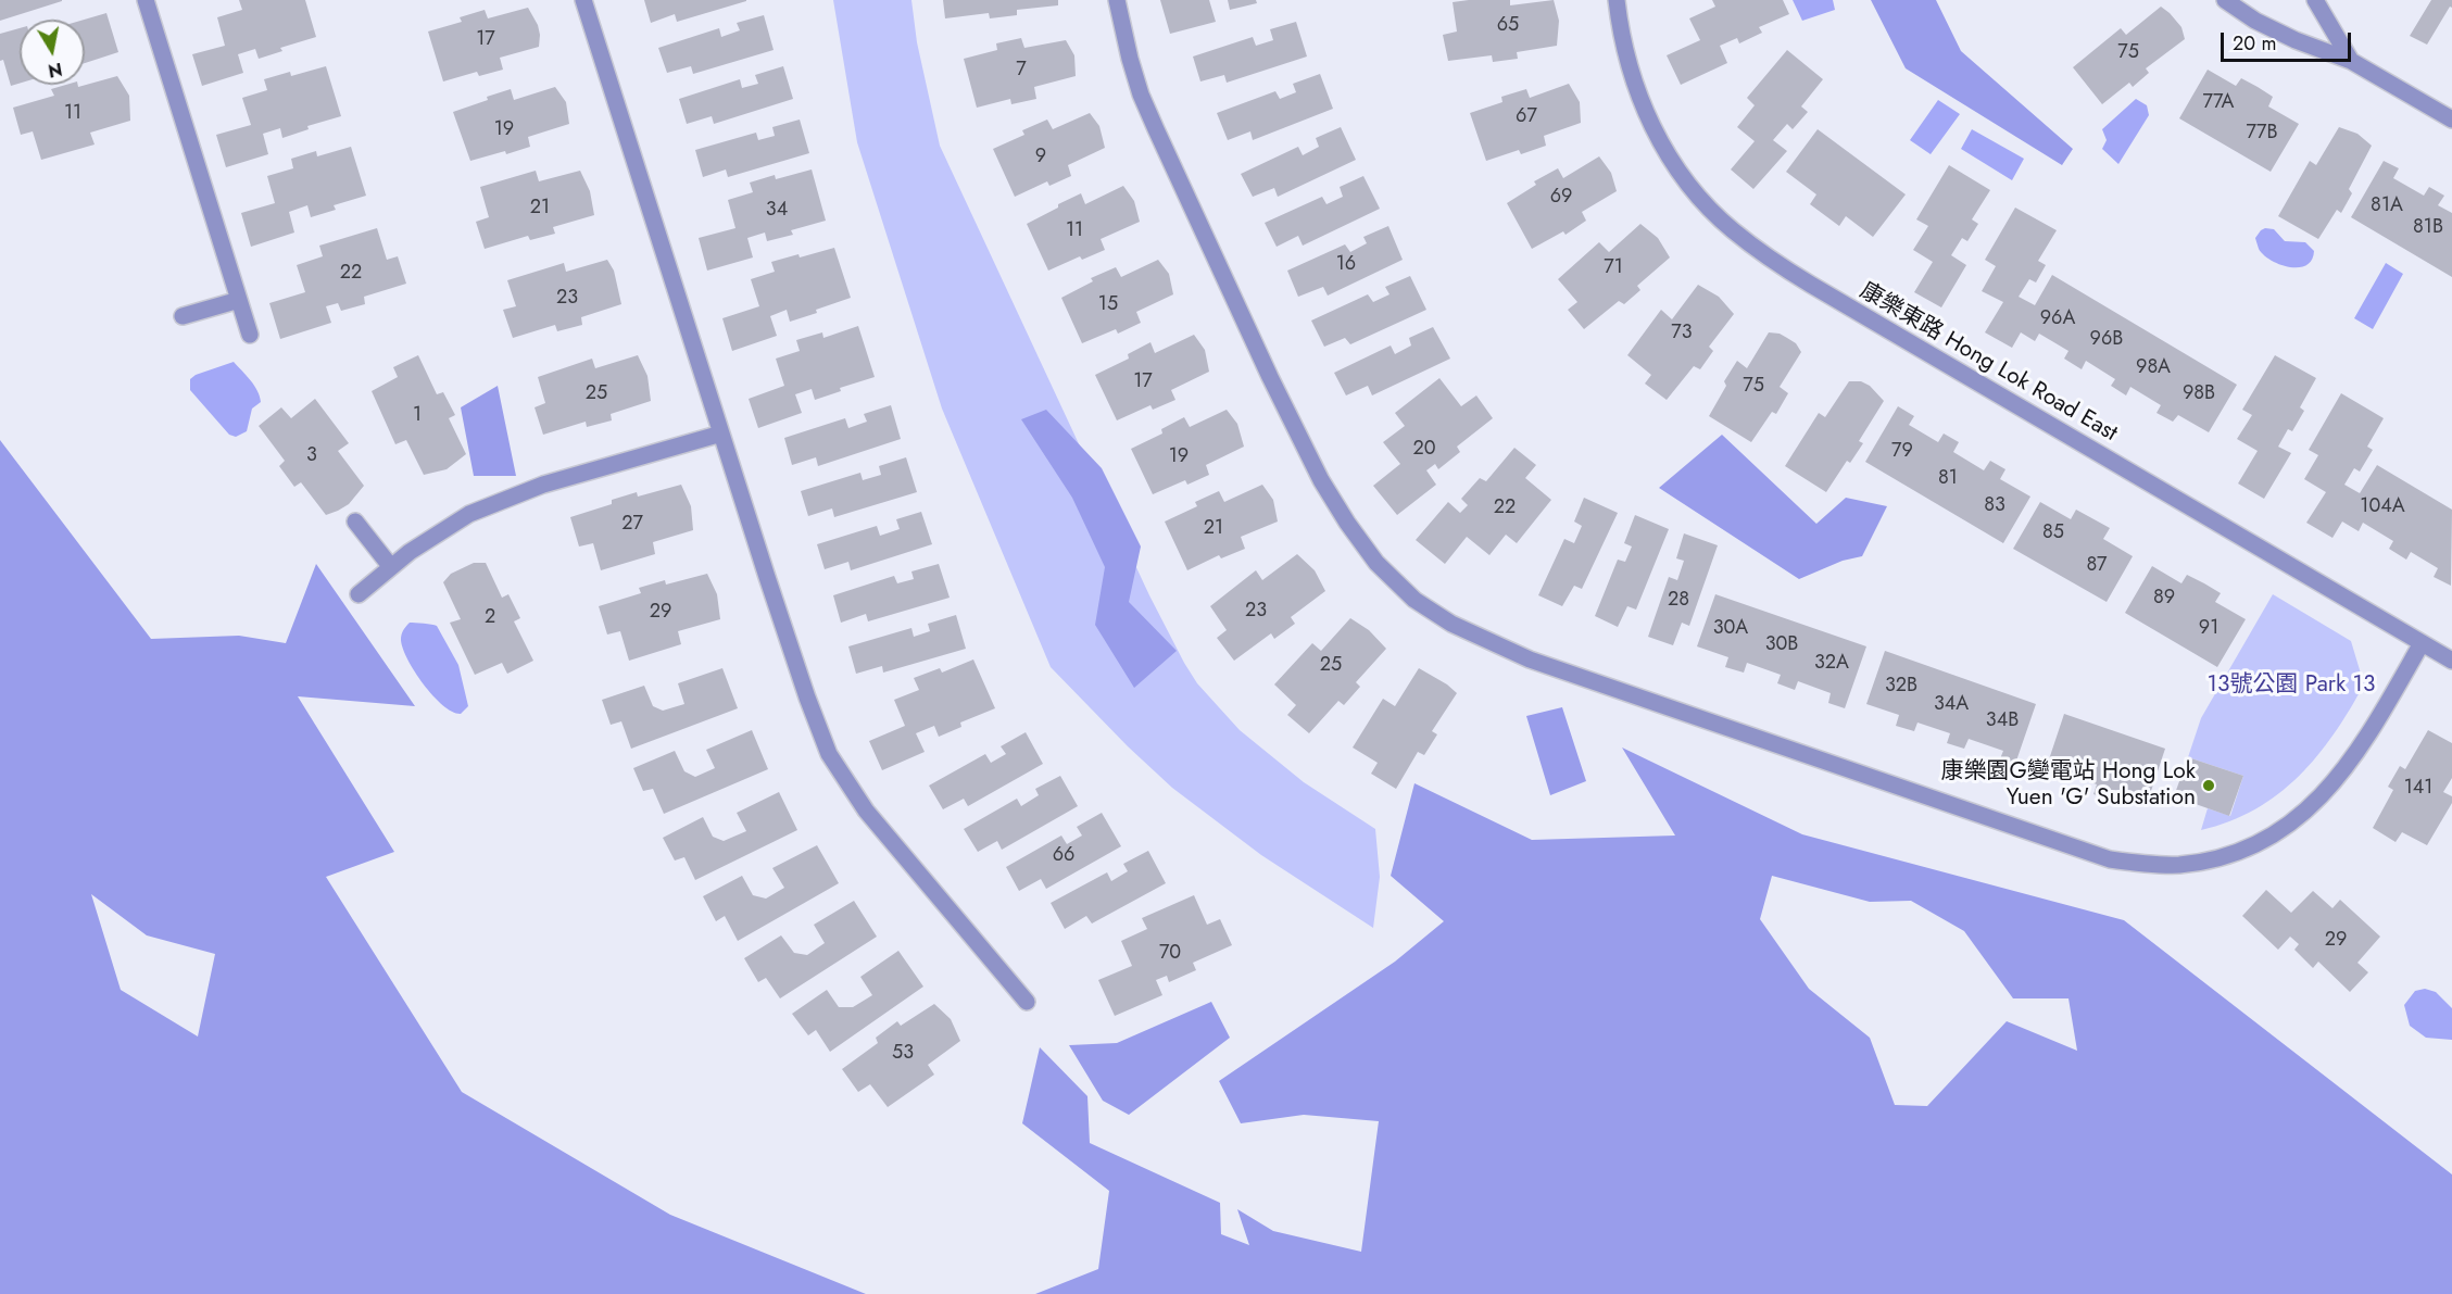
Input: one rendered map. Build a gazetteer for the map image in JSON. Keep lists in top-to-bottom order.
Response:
{
  "streets": {
    "street": ["康樂東路 Hong Lok Road East"]
  },
  "parks": ["13號公園 Park 13"],
  "places": ["康樂園G變電站 Hong Lok Yuen 'G' Substation"],
  "house_numbers": [
    "65",
    "17",
    "75",
    "7",
    "77A",
    "11",
    "67",
    "19",
    "77B",
    "9",
    "69",
    "81A",
    "21",
    "34",
    "81B",
    "11",
    "16",
    "71",
    "22",
    "23",
    "15",
    "96A",
    "73",
    "96B",
    "98A",
    "17",
    "75",
    "25",
    "98B",
    "1",
    "20",
    "79",
    "3",
    "19",
    "81",
    "83",
    "104A",
    "22",
    "27",
    "21",
    "85",
    "87",
    "89",
    "28",
    "23",
    "29",
    "2",
    "30A",
    "91",
    "30B",
    "32A",
    "25",
    "32B",
    "34A",
    "34B",
    "141",
    "66",
    "29",
    "70",
    "53"
  ],
  "scale_bar": "20 m",
  "north": "bottom"
}
